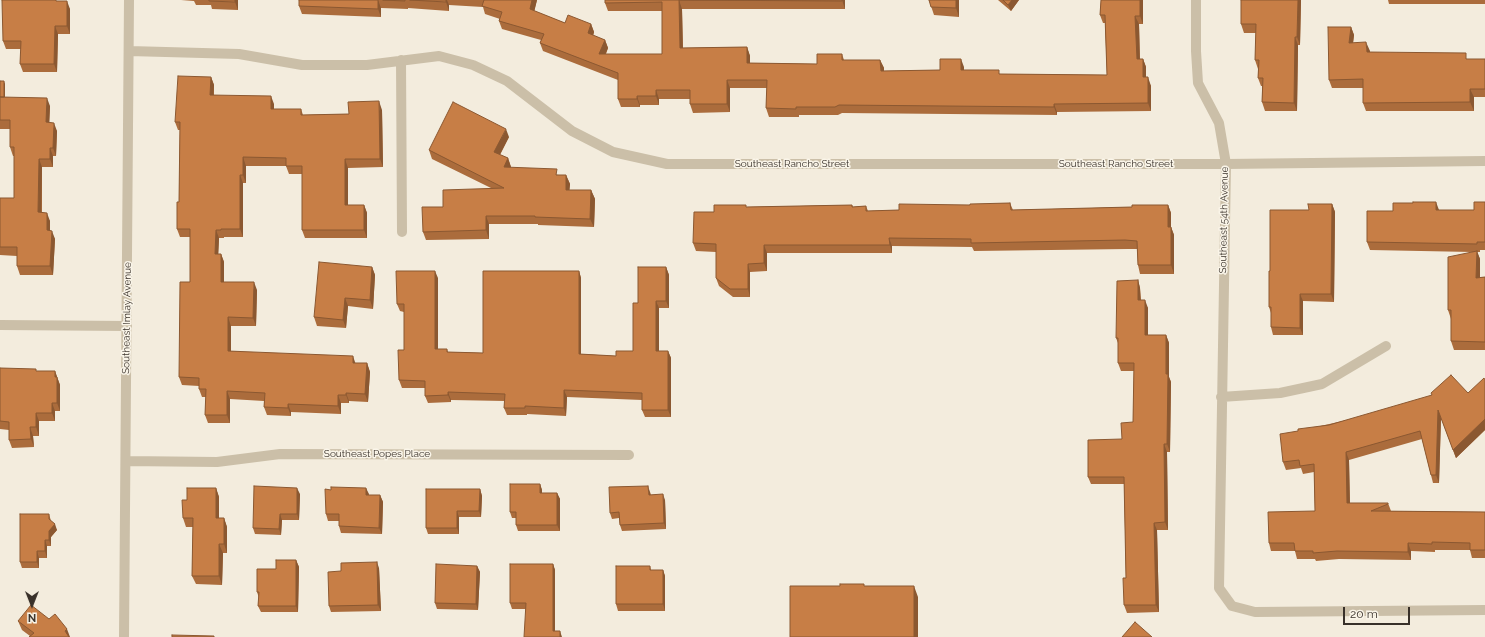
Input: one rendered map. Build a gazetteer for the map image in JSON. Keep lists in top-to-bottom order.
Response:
{
  "streets": {
    "street": [
      "Southeast Rancho Street",
      "Southeast 54th Avenue",
      "Southeast Imlay Avenue",
      "Southeast Popes Place"
    ]
  },
  "crossings": [
    ["Southeast Rancho Street", "Southeast 54th Avenue"],
    ["Southeast Rancho Street", "Southeast Imlay Avenue"],
    ["Southeast Imlay Avenue", "Southeast Popes Place"]
  ],
  "scale_bar": "20 m",
  "north": "bottom"
}
